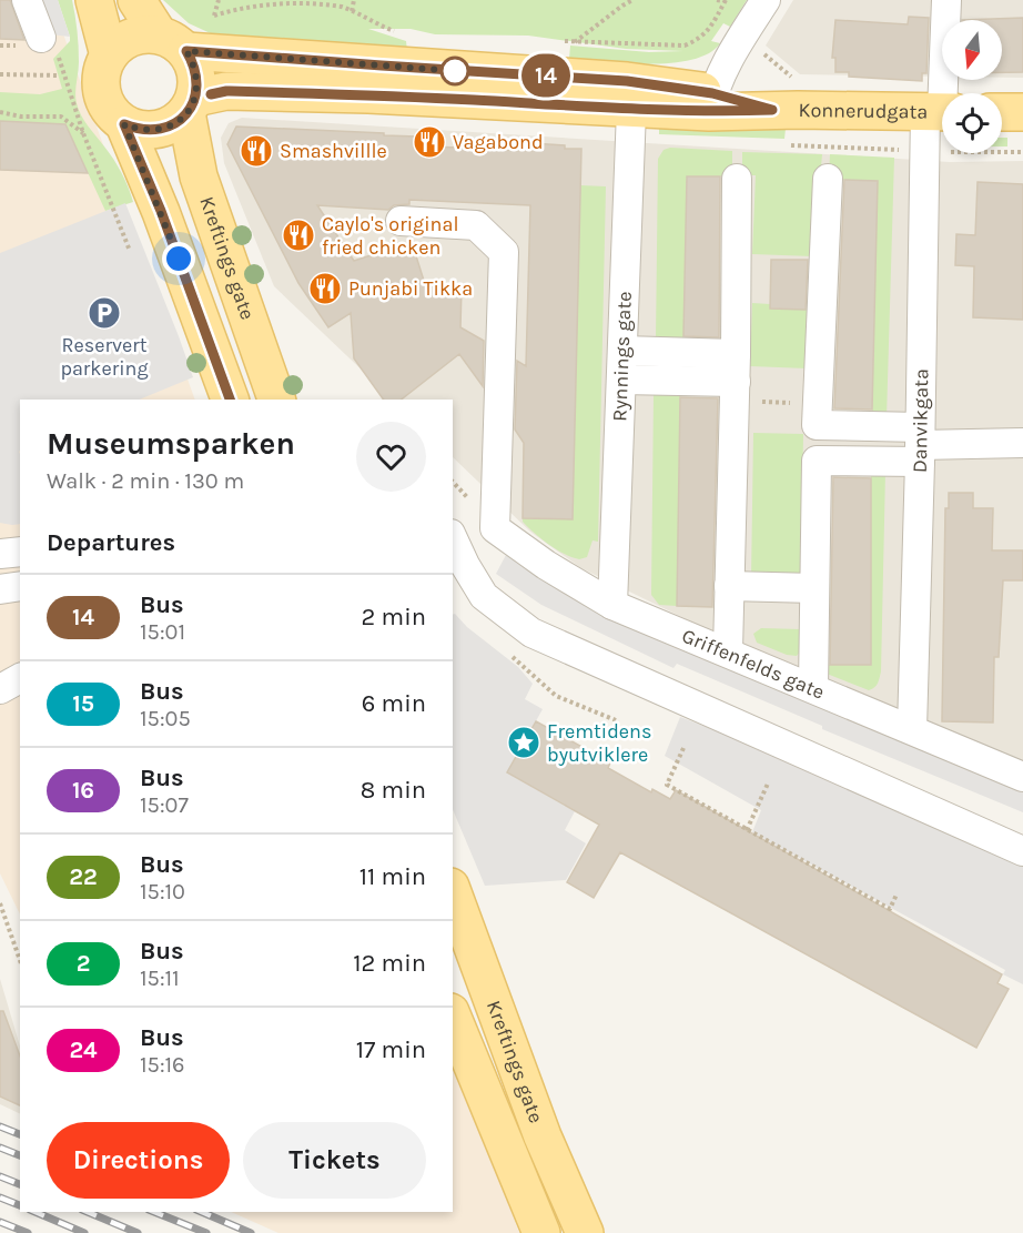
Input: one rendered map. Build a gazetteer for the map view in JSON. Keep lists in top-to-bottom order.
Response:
{
  "streets": {
    "main road": ["Konnerudgata", "Kreftings gate"],
    "street": ["Rynnings gate", "Danvikgata", "Griffenfelds gate"]
  },
  "crossings": [
    ["Konnerudgata", "Kreftings gate"],
    ["Konnerudgata", "Rynnings gate"],
    ["Konnerudgata", "Danvikgata"],
    ["Rynnings gate", "Griffenfelds gate"],
    ["Danvikgata", "Griffenfelds gate"]
  ],
  "places": {
    "restaurant": [
      "Vagabond",
      "Smashvillle",
      "Caylo's original fried chicken",
      "Punjabi Tikka"
    ],
    "parking": ["Reservert parkering"],
    "place": ["Fremtidens byutviklere"]
  },
  "lines": ["bus line 14"],
  "north": "bottom",
  "page": {
    "on_map": "14",
    "heading": [
      ["Museumsparken", "Walk · 2 min · 130 m"],
      "Departures"
    ],
    "list": [
      {
        "mark": "14",
        "name": "Bus",
        "note": "15:01",
        "value": "2 min"
      },
      {
        "mark": "15",
        "name": "Bus",
        "note": "15:05",
        "value": "6 min"
      },
      {
        "mark": "16",
        "name": "Bus",
        "note": "15:07",
        "value": "8 min"
      },
      {
        "mark": "22",
        "name": "Bus",
        "note": "15:10",
        "value": "11 min"
      },
      {
        "mark": "2",
        "name": "Bus",
        "note": "15:11",
        "value": "12 min"
      },
      {
        "mark": "24",
        "name": "Bus",
        "note": "15:16",
        "value": "17 min"
      }
    ],
    "buttons": ["Directions", "Tickets"]
  }
}
